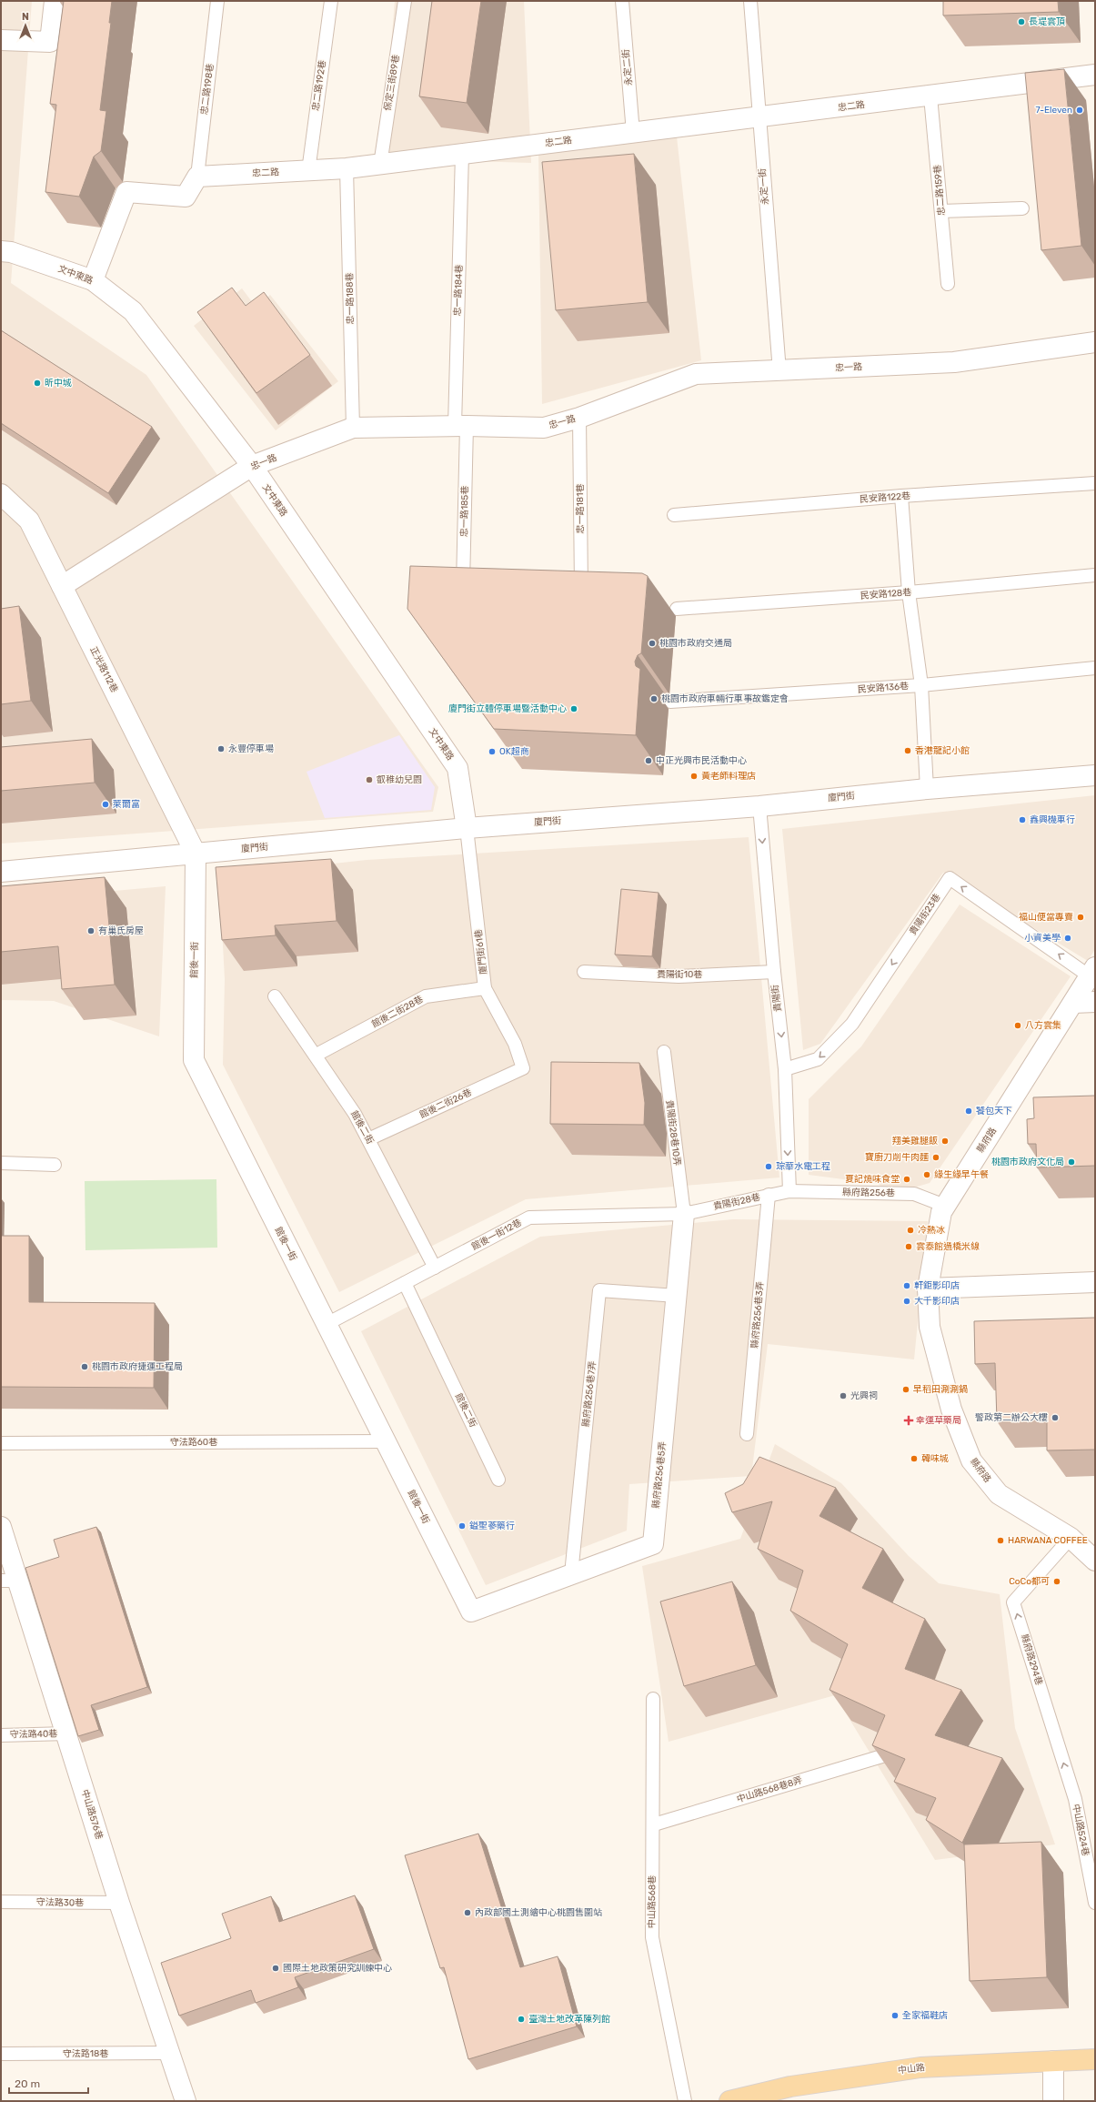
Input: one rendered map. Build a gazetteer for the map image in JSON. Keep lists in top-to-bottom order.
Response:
{
  "streets": {
    "main road": ["中山路"],
    "street": [
      "忠二路",
      "文中東路",
      "忠一路",
      "正光路112巷",
      "廈門街",
      "館後一街",
      "縣府路",
      "縣府路256巷5弄",
      "中山路576巷"
    ],
    "lane": [
      "永定二街",
      "保定三街89巷",
      "忠二路192巷",
      "忠二路198巷",
      "永定一街",
      "忠二路159巷",
      "忠一路184巷",
      "忠一路188巷",
      "民安路122巷",
      "忠一路181巷",
      "忠一路185巷",
      "民安路128巷",
      "民安路136巷",
      "貴陽街23巷",
      "廈門街61巷",
      "貴陽街10巷",
      "貴陽街",
      "館後二街28巷",
      "館後二街26巷",
      "館後二街",
      "貴陽街28巷10弄",
      "縣府路256巷",
      "貴陽街28巷",
      "館後一街12巷",
      "縣府路256巷3弄",
      "縣府路256巷7弄",
      "守法路60巷",
      "縣府路294巷",
      "守法路40巷",
      "中山路568巷8弄",
      "中山路524巷",
      "中山路568巷",
      "守法路30巷",
      "守法路18巷"
    ]
  },
  "crossings": [
    ["永定二街", "忠二路"],
    ["保定三街89巷", "忠二路"],
    ["忠二路192巷", "忠二路"],
    ["忠二路198巷", "忠二路"],
    ["忠二路", "永定一街"],
    ["忠二路", "忠二路159巷"],
    ["忠二路", "忠一路184巷"],
    ["忠二路", "忠一路188巷"],
    ["永定一街", "忠一路"],
    ["文中東路", "忠一路"],
    ["文中東路", "廈門街"],
    ["文中東路", "廈門街61巷"],
    ["忠一路184巷", "忠一路"],
    ["忠一路184巷", "忠一路185巷"],
    ["忠一路188巷", "忠一路"],
    ["忠一路", "忠一路181巷"],
    ["忠一路", "忠一路185巷"],
    ["忠一路", "正光路112巷"],
    ["正光路112巷", "廈門街"],
    ["正光路112巷", "館後一街"],
    ["廈門街", "廈門街61巷"],
    ["廈門街", "館後一街"],
    ["廈門街", "貴陽街"],
    ["貴陽街23巷", "貴陽街"],
    ["貴陽街23巷", "縣府路"],
    ["廈門街61巷", "館後二街28巷"],
    ["廈門街61巷", "館後二街26巷"],
    ["館後一街", "館後一街12巷"],
    ["館後一街", "守法路60巷"],
    ["館後一街", "縣府路256巷5弄"],
    ["貴陽街10巷", "貴陽街"],
    ["貴陽街", "縣府路256巷"],
    ["貴陽街", "貴陽街28巷"],
    ["館後二街28巷", "館後二街"],
    ["館後二街26巷", "館後二街"],
    ["館後二街", "館後一街12巷"],
    ["貴陽街28巷10弄", "貴陽街28巷"],
    ["貴陽街28巷10弄", "館後一街12巷"],
    ["貴陽街28巷10弄", "縣府路256巷5弄"],
    ["縣府路", "縣府路256巷"],
    ["縣府路", "縣府路294巷"],
    ["縣府路256巷", "貴陽街28巷"],
    ["貴陽街28巷", "館後一街12巷"],
    ["貴陽街28巷", "縣府路256巷3弄"],
    ["貴陽街28巷", "縣府路256巷5弄"],
    ["館後一街12巷", "縣府路256巷5弄"],
    ["縣府路256巷7弄", "縣府路256巷5弄"],
    ["縣府路294巷", "中山路524巷"],
    ["守法路40巷", "中山路576巷"],
    ["中山路568巷8弄", "中山路568巷"],
    ["中山路576巷", "守法路30巷"],
    ["中山路576巷", "守法路18巷"]
  ],
  "one_way": ["貴陽街", "縣府路294巷"],
  "places": {
    "other": [
      "長堤雲頂",
      "7-Eleven",
      "昕中城",
      "桃園市政府交通局",
      "桃園市政府車輛行車事故鑑定會",
      "廈門街立體停車場暨活動中心",
      "永豐停車場",
      "香港龍記小館",
      "OK超商",
      "中正光興市民活動中心",
      "黃老師料理店",
      "叡稚幼兒園",
      "萊爾富",
      "鑫興機車行",
      "福山便當專賣",
      "有巢氏房屋",
      "小資美學",
      "八方雲集",
      "饕包天下",
      "翔美雞腿飯",
      "寶廚刀削牛肉麵",
      "桃園市政府文化局",
      "琮華水電工程",
      "緣生緣早午餐",
      "夏記燒味食堂",
      "冷熱冰",
      "雲泰館過橋米線",
      "軒鉅影印店",
      "大千影印店",
      "桃園市政府捷運工程局",
      "早稻田涮涮鍋",
      "光興祠",
      "警政第二辦公大樓",
      "韓味城",
      "鎰聖蔘藥行",
      "HARWANA COFFEE",
      "CoCo都可",
      "內政部國土測繪中心桃園售圖站",
      "國際土地政策研究訓練中心",
      "全家福鞋店",
      "臺灣土地改革陳列館"
    ],
    "health": ["幸運草藥局"]
  },
  "scale_bar": "20 m",
  "north": "top"
}
